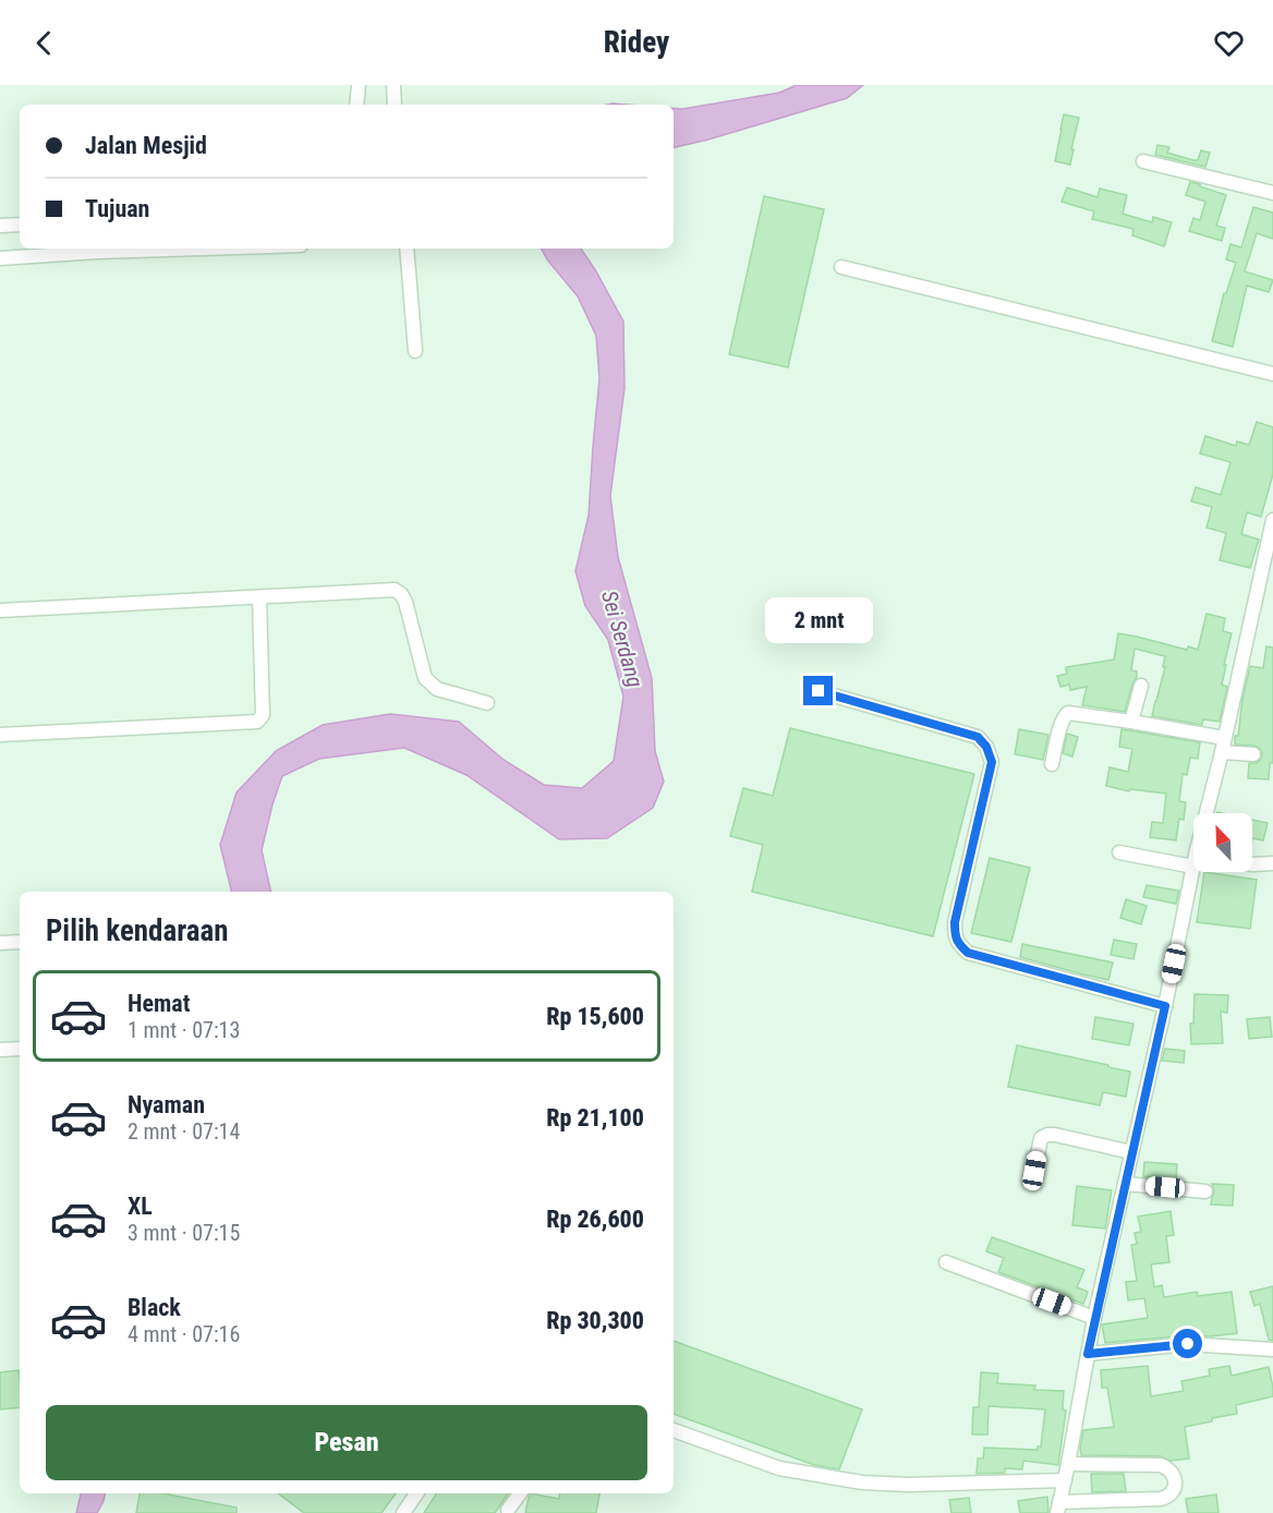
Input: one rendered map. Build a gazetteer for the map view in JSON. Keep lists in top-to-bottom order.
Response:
{
  "water": ["Sei Serdang"],
  "north": "top left",
  "page": {
    "header": "Ridey",
    "banner": ["Jalan Mesjid", "Tujuan"],
    "bubble": "2 mnt",
    "heading": "Pilih kendaraan",
    "list": [
      {
        "name": "Hemat",
        "note": "1 mnt · 07:13",
        "value": "Rp 15,600"
      },
      {
        "name": "Nyaman",
        "note": "2 mnt · 07:14",
        "value": "Rp 21,100"
      },
      {
        "name": "XL",
        "note": "3 mnt · 07:15",
        "value": "Rp 26,600"
      },
      {
        "name": "Black",
        "note": "4 mnt · 07:16",
        "value": "Rp 30,300"
      }
    ],
    "buttons": "Pesan"
  }
}
